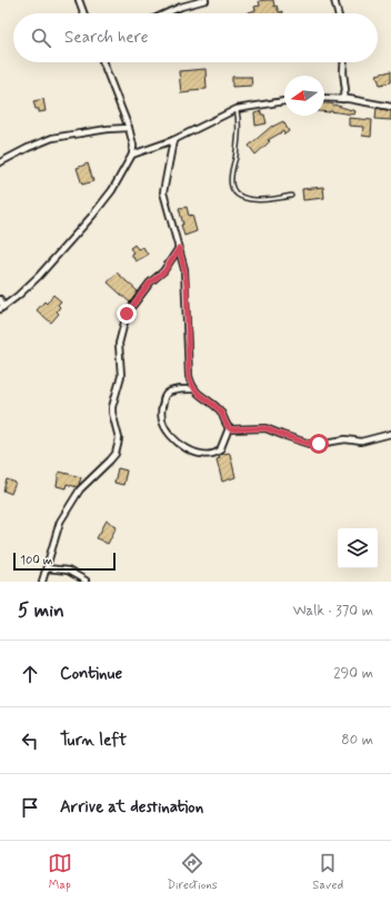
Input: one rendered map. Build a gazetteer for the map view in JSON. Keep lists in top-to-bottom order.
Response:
{
  "scale_bar": "100 m",
  "north": "left",
  "page": {
    "search": "Search here",
    "scale": "100 m",
    "heading": ["5 min", "Walk · 370 m"],
    "list": [
      ["Continue", "290 m"],
      ["Turn left", "80 m"],
      "Arrive at destination"
    ],
    "nav": ["Map", "Directions", "Saved"]
  }
}
